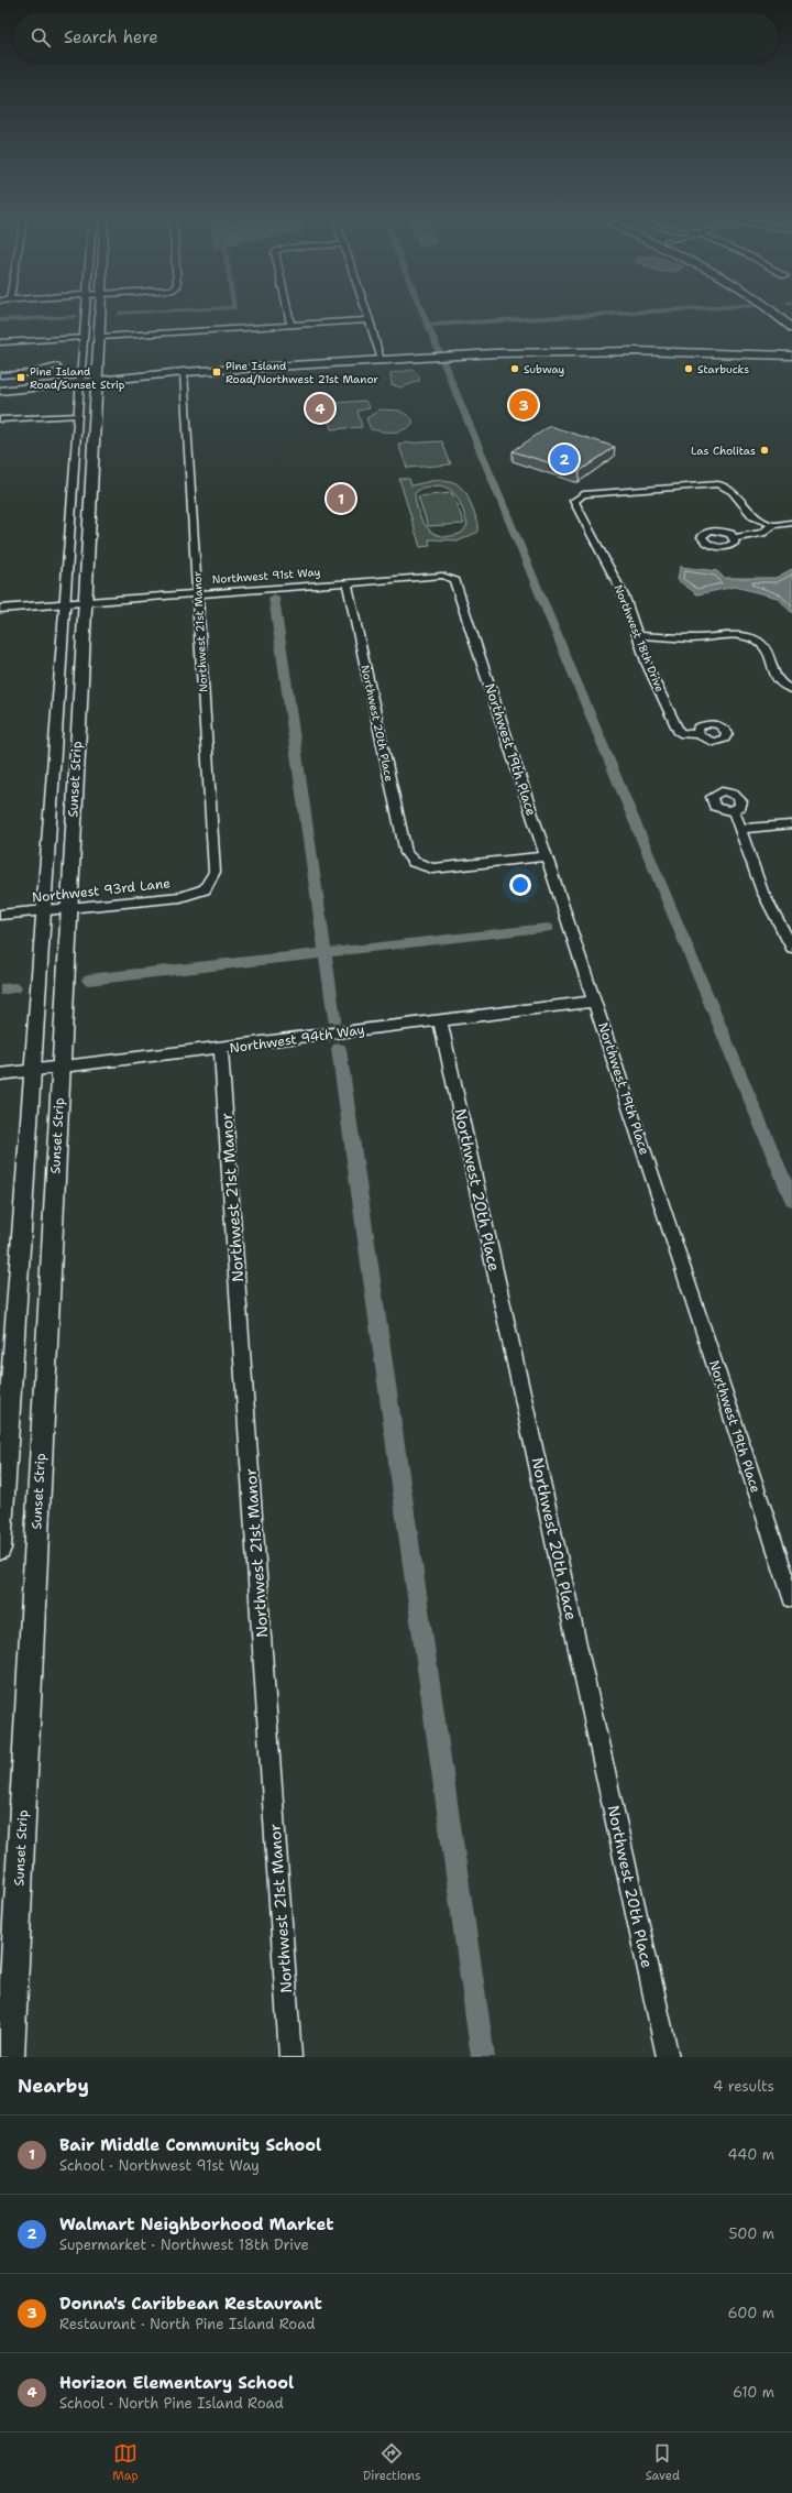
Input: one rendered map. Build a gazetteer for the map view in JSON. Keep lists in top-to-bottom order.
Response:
{
  "streets": {
    "street": [
      "Northwest 91st Way",
      "Northwest 21st Manor",
      "Northwest 18th Drive",
      "Northwest 20th Place",
      "Northwest 19th Place",
      "Sunset Strip",
      "Northwest 93rd Lane",
      "Northwest 94th Way"
    ]
  },
  "crossings": [
    ["Northwest 91st Way", "Northwest 21st Manor"],
    ["Northwest 91st Way", "Northwest 20th Place"],
    ["Northwest 91st Way", "Northwest 19th Place"],
    ["Northwest 91st Way", "Sunset Strip"],
    ["Northwest 21st Manor", "Northwest 93rd Lane"],
    ["Northwest 21st Manor", "Northwest 94th Way"],
    ["Northwest 20th Place", "Northwest 19th Place"],
    ["Northwest 20th Place", "Northwest 94th Way"],
    ["Northwest 19th Place", "Northwest 94th Way"],
    ["Sunset Strip", "Northwest 93rd Lane"],
    ["Sunset Strip", "Northwest 94th Way"]
  ],
  "places": {
    "other": ["Subway", "Starbucks", "Las Cholitas"],
    "transit": ["Pine Island Road/Northwest 21st Manor", "Pine Island Road/Sunset Strip"]
  },
  "page": {
    "search": "Search here",
    "pins": [
      "3",
      "4",
      "2",
      "1"
    ],
    "heading": ["Nearby", "4 results"],
    "list": [
      {
        "mark": "1",
        "name": "Bair Middle Community School",
        "note": "School · Northwest 91st Way",
        "value": "440 m"
      },
      {
        "mark": "2",
        "name": "Walmart Neighborhood Market",
        "note": "Supermarket · Northwest 18th Drive",
        "value": "500 m"
      },
      {
        "mark": "3",
        "name": "Donna's Caribbean Restaurant",
        "note": "Restaurant · North Pine Island Road",
        "value": "600 m"
      },
      {
        "mark": "4",
        "name": "Horizon Elementary School",
        "note": "School · North Pine Island Road",
        "value": "610 m"
      }
    ],
    "nav": ["Map", "Directions", "Saved"]
  }
}
